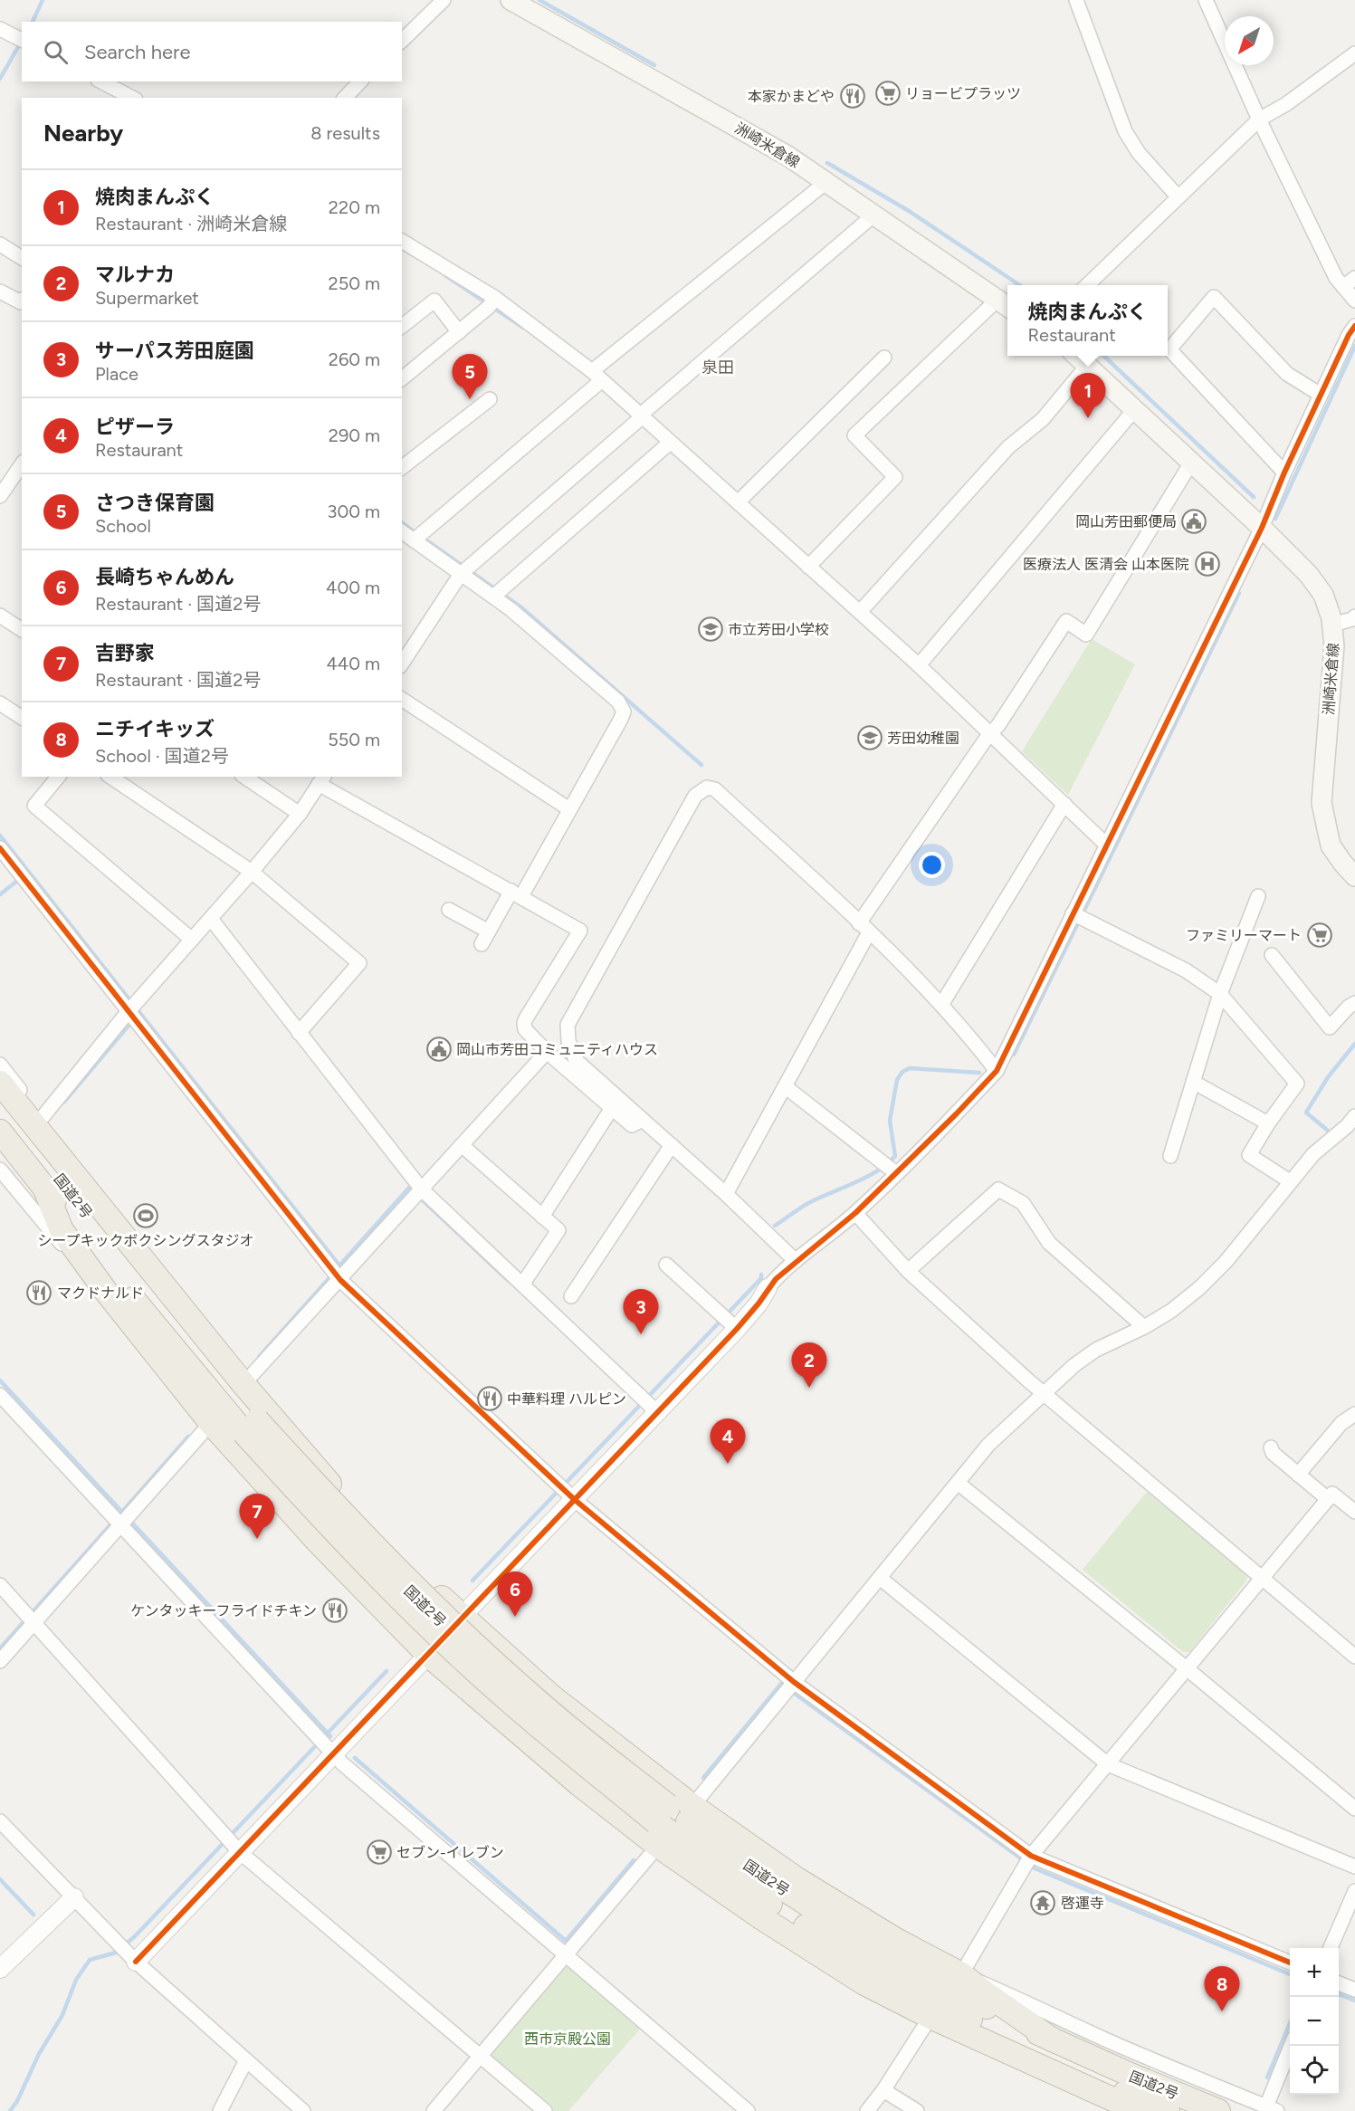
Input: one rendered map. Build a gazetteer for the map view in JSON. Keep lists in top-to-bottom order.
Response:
{
  "streets": {
    "highway": ["国道2号"],
    "main road": ["洲崎米倉線"]
  },
  "districts": ["泉田"],
  "parks": ["西市京殿公園"],
  "places": {
    "supermarket": ["リョービプラッツ", "ファミリーマート", "セブン-イレブン"],
    "restaurant": [
      "本家かまどや",
      "マクドナルド",
      "中華料理 ハルピン",
      "ケンタッキーフライドチキン"
    ],
    "public building": ["岡山芳田郵便局", "岡山市芳田コミュニティハウス"],
    "hospital": ["医療法人 医清会 山本医院"],
    "school or university": ["市立芳田小学校", "芳田幼稚園"],
    "sports": ["シープキックボクシングスタジオ"],
    "temple": ["啓運寺"]
  },
  "north": "bottom left",
  "page": {
    "search": "Search here",
    "heading": ["Nearby", "8 results"],
    "list": [
      {
        "mark": "1",
        "name": "焼肉まんぷく",
        "note": "Restaurant · 洲崎米倉線",
        "value": "220 m"
      },
      {
        "mark": "2",
        "name": "マルナカ",
        "note": "Supermarket",
        "value": "250 m"
      },
      {
        "mark": "3",
        "name": "サーパス芳田庭園",
        "note": "Place",
        "value": "260 m"
      },
      {
        "mark": "4",
        "name": "ピザーラ",
        "note": "Restaurant",
        "value": "290 m"
      },
      {
        "mark": "5",
        "name": "さつき保育園",
        "note": "School",
        "value": "300 m"
      },
      {
        "mark": "6",
        "name": "長崎ちゃんめん",
        "note": "Restaurant · 国道2号",
        "value": "400 m"
      },
      {
        "mark": "7",
        "name": "吉野家",
        "note": "Restaurant · 国道2号",
        "value": "440 m"
      },
      {
        "mark": "8",
        "name": "ニチイキッズ",
        "note": "School · 国道2号",
        "value": "550 m"
      }
    ],
    "popup": ["焼肉まんぷく", "Restaurant"],
    "pins": [
      "5",
      "1",
      "3",
      "2",
      "4",
      "7",
      "6",
      "8"
    ],
    "map_buttons": ["+", "−"]
  }
}
